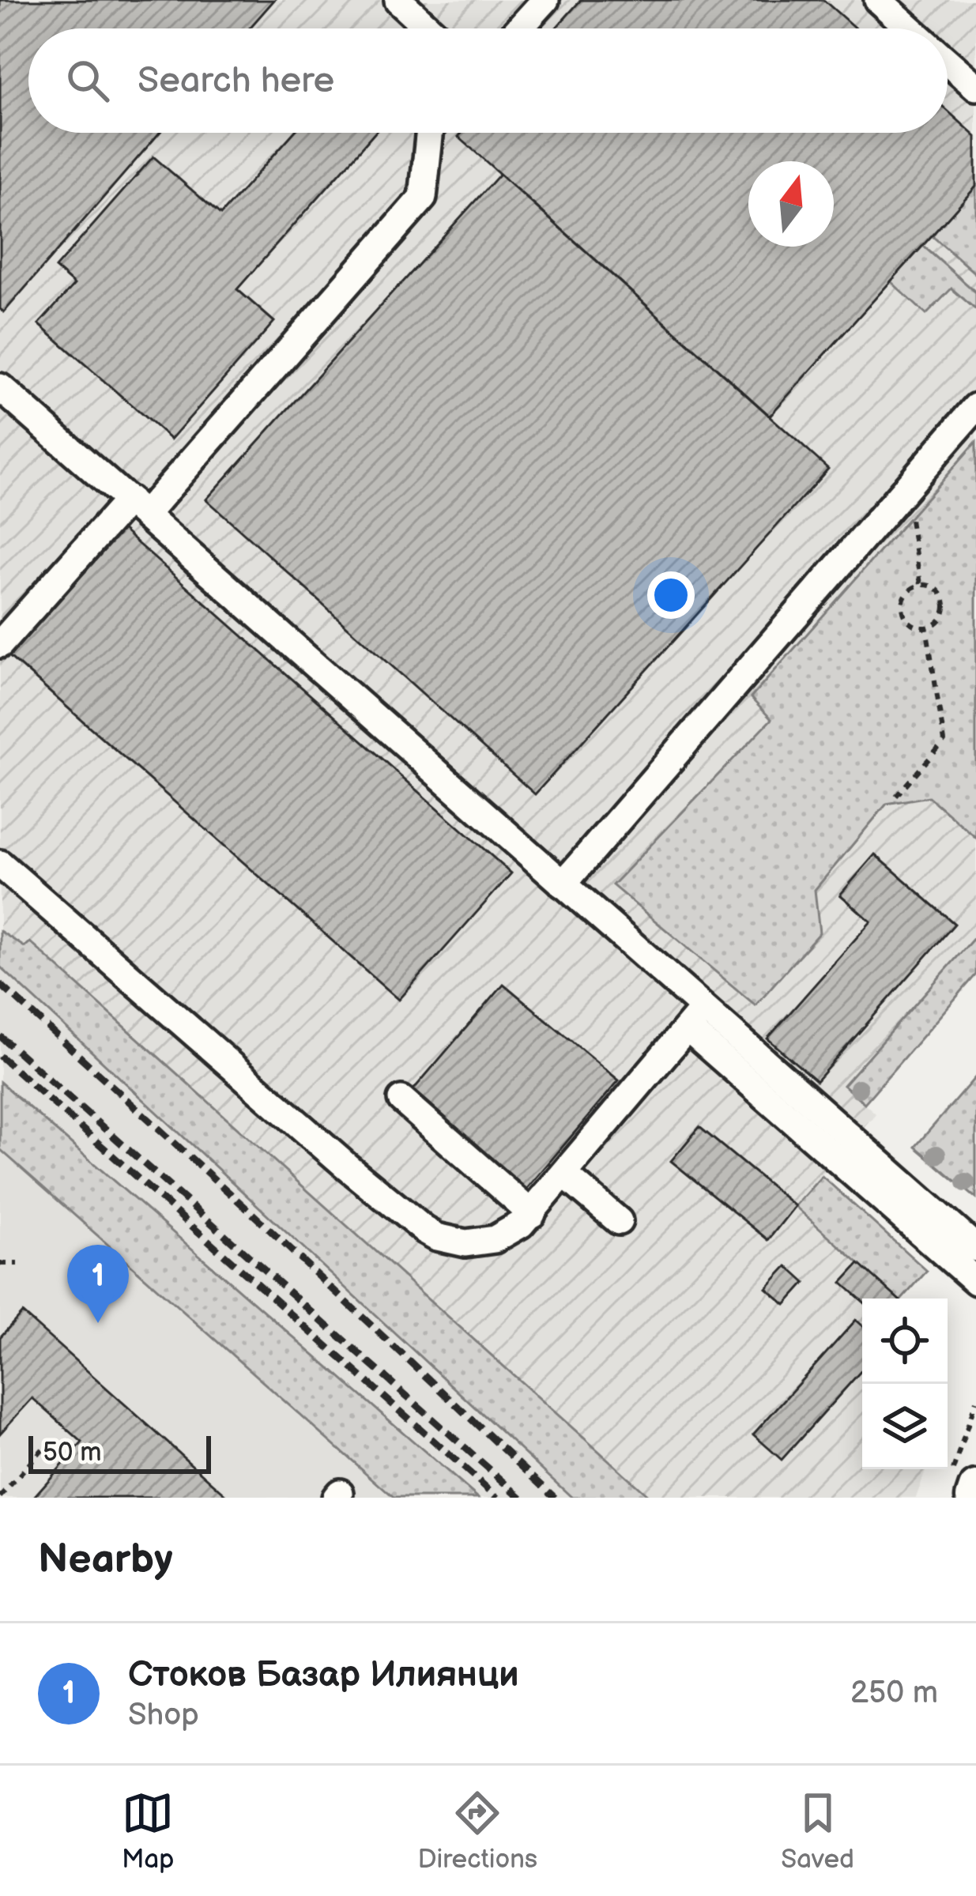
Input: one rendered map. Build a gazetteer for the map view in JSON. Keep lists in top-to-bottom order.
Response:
{
  "scale_bar": "50 m",
  "north": "top",
  "page": {
    "search": "Search here",
    "pins": "1",
    "scale": "50 m",
    "heading": "Nearby",
    "list": [
      {
        "mark": "1",
        "name": "Стоков Базар Илиянци",
        "note": "Shop",
        "value": "250 m"
      }
    ],
    "nav": ["Map", "Directions", "Saved"]
  }
}
